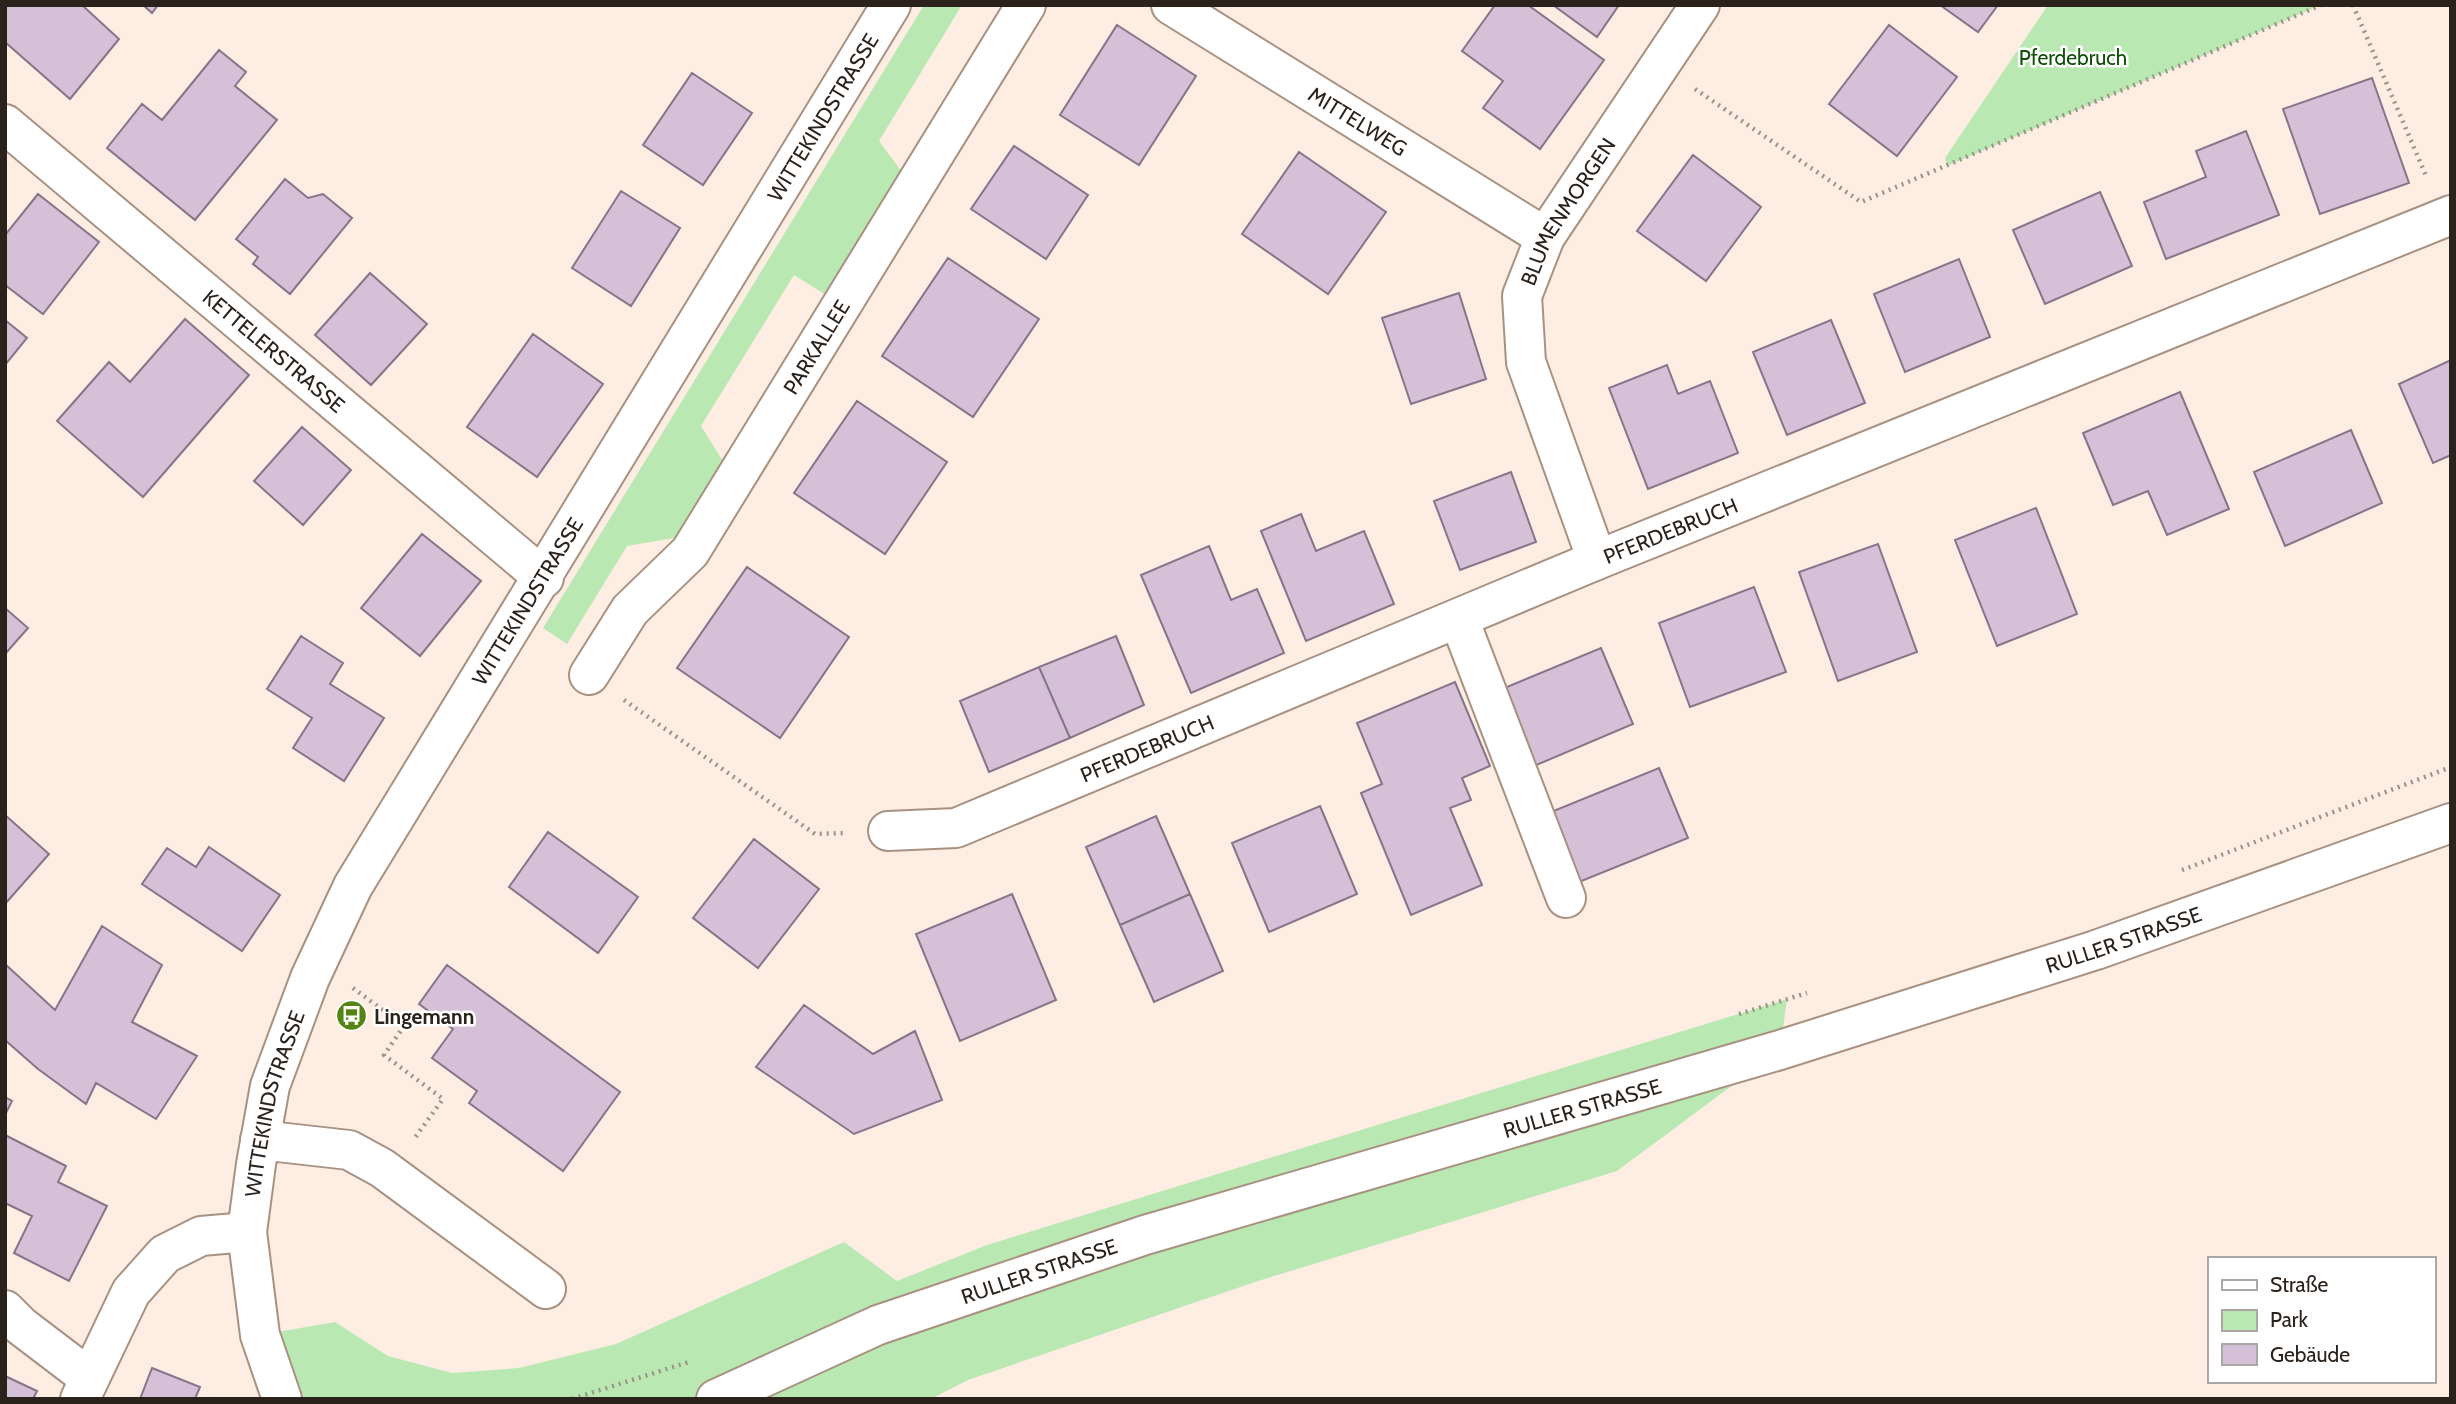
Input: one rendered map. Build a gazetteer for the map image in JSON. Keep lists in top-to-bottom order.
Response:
{
  "streets": {
    "street": [
      "WITTEKINDSTRASSE",
      "MITTELWEG",
      "BLUMENMORGEN",
      "PARKALLEE",
      "KETTELERSTRASSE",
      "PFERDEBRUCH",
      "RULLER STRASSE"
    ]
  },
  "crossings": [
    ["WITTEKINDSTRASSE", "KETTELERSTRASSE"],
    ["MITTELWEG", "BLUMENMORGEN"],
    ["BLUMENMORGEN", "PFERDEBRUCH"]
  ],
  "parks": ["Pferdebruch"],
  "places": {
    "bus stop": ["Lingemann"]
  },
  "legend": ["Straße", "Park", "Gebäude"]
}
